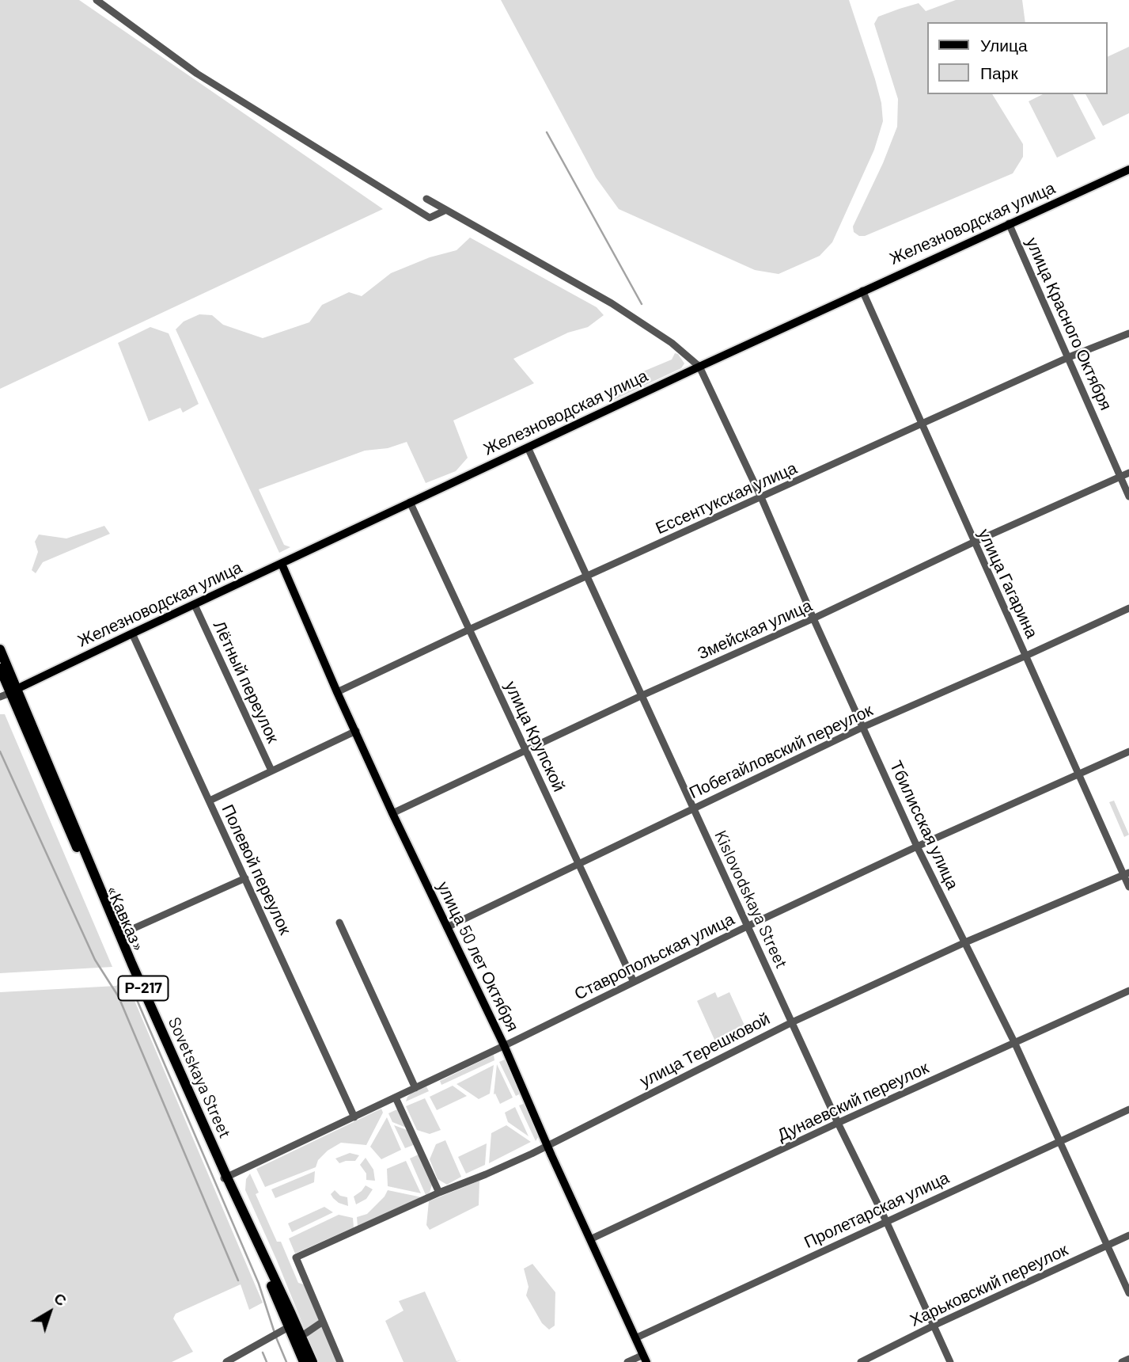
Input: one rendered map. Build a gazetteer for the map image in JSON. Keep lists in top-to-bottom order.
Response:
{
  "streets": {
    "highway": ["«Кавказ»", "Р-217", "Sovetskaya Street"],
    "main road": ["Железноводская улица", "улица 50 лет Октября"],
    "street": [
      "улица Красного Октября",
      "Ессентукская улица",
      "улица Гагарина",
      "Змейская улица",
      "Лётный переулок",
      "улица Крупской",
      "Побегайловский переулок",
      "Тбилисская улица",
      "Полевой переулок",
      "Kislovodskaya Street",
      "Ставропольская улица",
      "улица Терешковой",
      "Дунаевский переулок",
      "Пролетарская улица",
      "Харьковский переулок"
    ]
  },
  "crossings": [
    ["Железноводская улица", "улица Красного Октября"],
    ["Железноводская улица", "улица Гагарина"],
    ["Железноводская улица", "Лётный переулок"],
    ["Железноводская улица", "улица Крупской"],
    ["Железноводская улица", "Тбилисская улица"],
    ["Железноводская улица", "Полевой переулок"],
    ["Железноводская улица", "Kislovodskaya Street"],
    ["Железноводская улица", "«Кавказ»"],
    ["Железноводская улица", "улица 50 лет Октября"],
    ["Железноводская улица", "Sovetskaya Street"],
    ["улица Красного Октября", "Ессентукская улица"],
    ["улица Красного Октября", "Змейская улица"],
    ["Ессентукская улица", "улица Гагарина"],
    ["Ессентукская улица", "улица Крупской"],
    ["Ессентукская улица", "Тбилисская улица"],
    ["Ессентукская улица", "Kislovodskaya Street"],
    ["Ессентукская улица", "улица 50 лет Октября"],
    ["улица Гагарина", "Змейская улица"],
    ["улица Гагарина", "Побегайловский переулок"],
    ["улица Гагарина", "Ставропольская улица"],
    ["улица Гагарина", "улица Терешковой"],
    ["Змейская улица", "улица Крупской"],
    ["Змейская улица", "Тбилисская улица"],
    ["Змейская улица", "Kislovodskaya Street"],
    ["Змейская улица", "улица 50 лет Октября"],
    ["улица Крупской", "Побегайловский переулок"],
    ["улица Крупской", "Ставропольская улица"],
    ["Побегайловский переулок", "Тбилисская улица"],
    ["Побегайловский переулок", "Kislovodskaya Street"],
    ["Побегайловский переулок", "улица 50 лет Октября"],
    ["Тбилисская улица", "Ставропольская улица"],
    ["Тбилисская улица", "улица Терешковой"],
    ["Тбилисская улица", "Дунаевский переулок"],
    ["Тбилисская улица", "Пролетарская улица"],
    ["Тбилисская улица", "Харьковский переулок"],
    ["Полевой переулок", "Ставропольская улица"],
    ["Kislovodskaya Street", "Ставропольская улица"],
    ["Kislovodskaya Street", "улица Терешковой"],
    ["Kislovodskaya Street", "Дунаевский переулок"],
    ["Kislovodskaya Street", "Пролетарская улица"],
    ["Kislovodskaya Street", "Харьковский переулок"],
    ["«Кавказ»", "Ставропольская улица"],
    ["«Кавказ»", "Sovetskaya Street"],
    ["улица 50 лет Октября", "Ставропольская улица"],
    ["улица 50 лет Октября", "улица Терешковой"],
    ["улица 50 лет Октября", "Дунаевский переулок"],
    ["улица 50 лет Октября", "Пролетарская улица"],
    ["Ставропольская улица", "Sovetskaya Street"],
    ["Р-217", "Sovetskaya Street"]
  ],
  "legend": ["Улица", "Парк"],
  "north": "top right"
}
